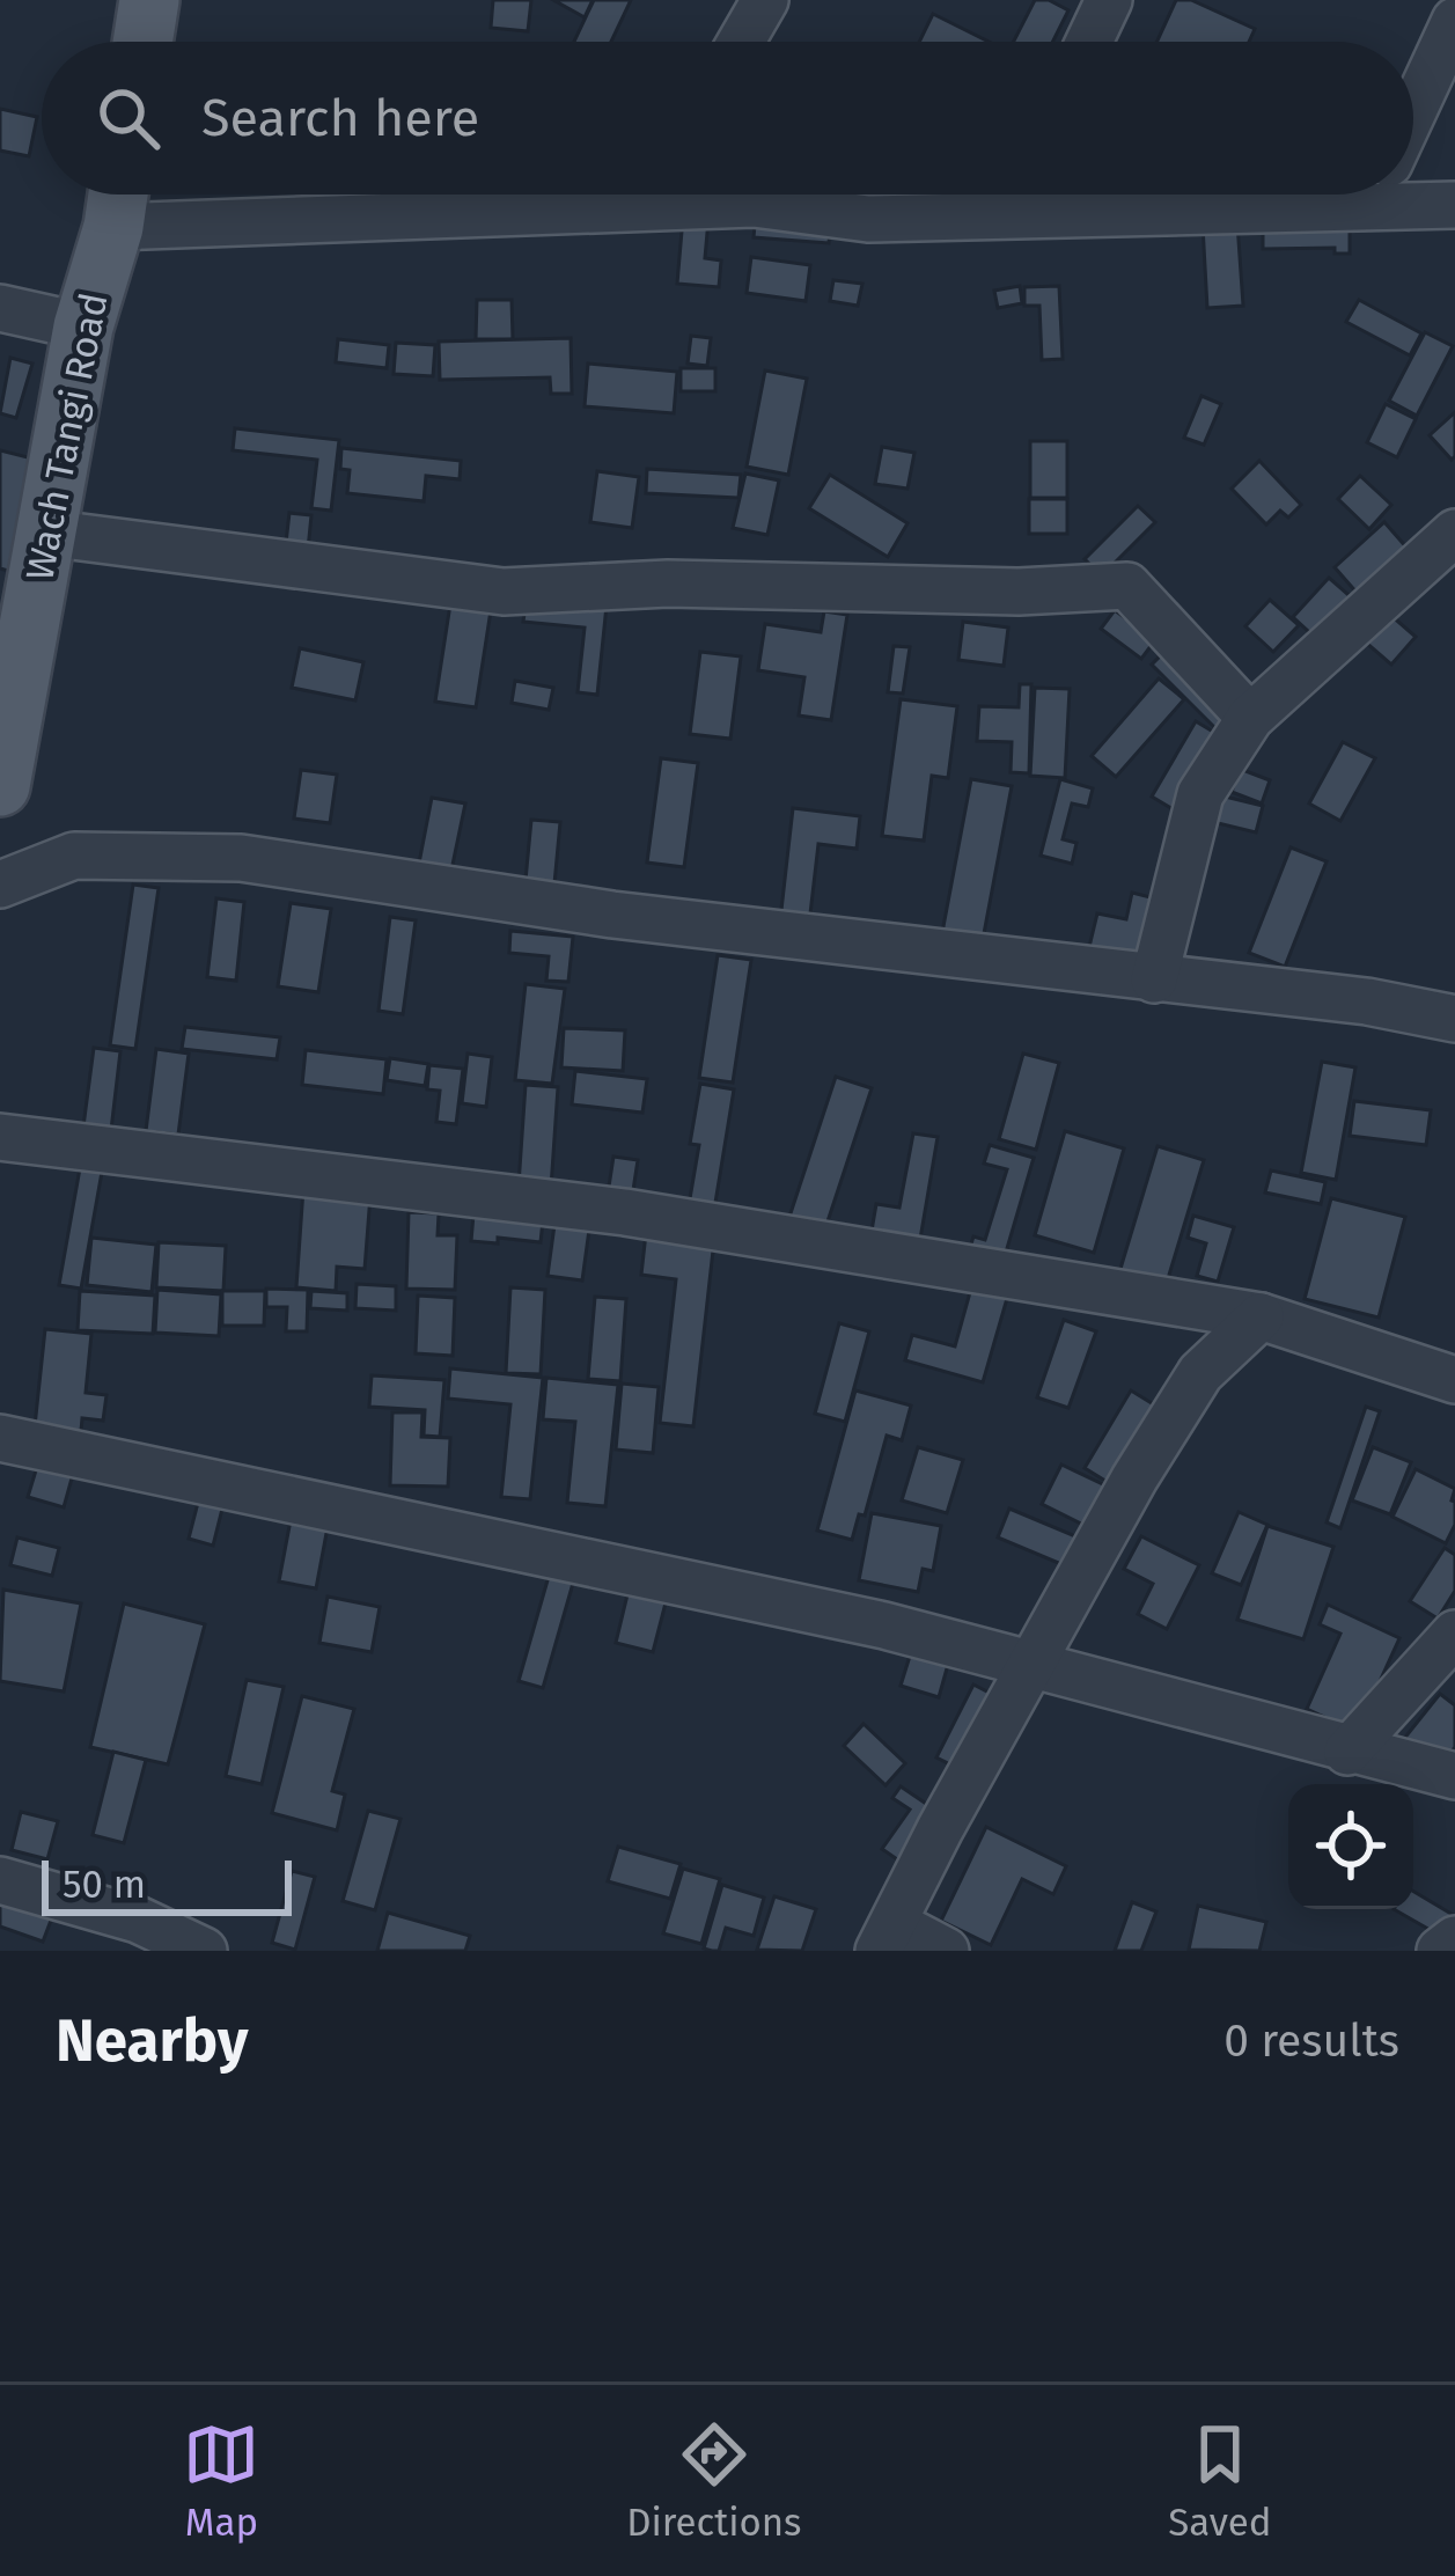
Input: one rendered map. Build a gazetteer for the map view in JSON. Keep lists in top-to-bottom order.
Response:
{
  "streets": {
    "main road": ["Wach Tangi Road"]
  },
  "scale_bar": "50 m",
  "page": {
    "search": "Search here",
    "scale": "50 m",
    "heading": ["Nearby", "0 results"],
    "nav": ["Map", "Directions", "Saved"]
  }
}
